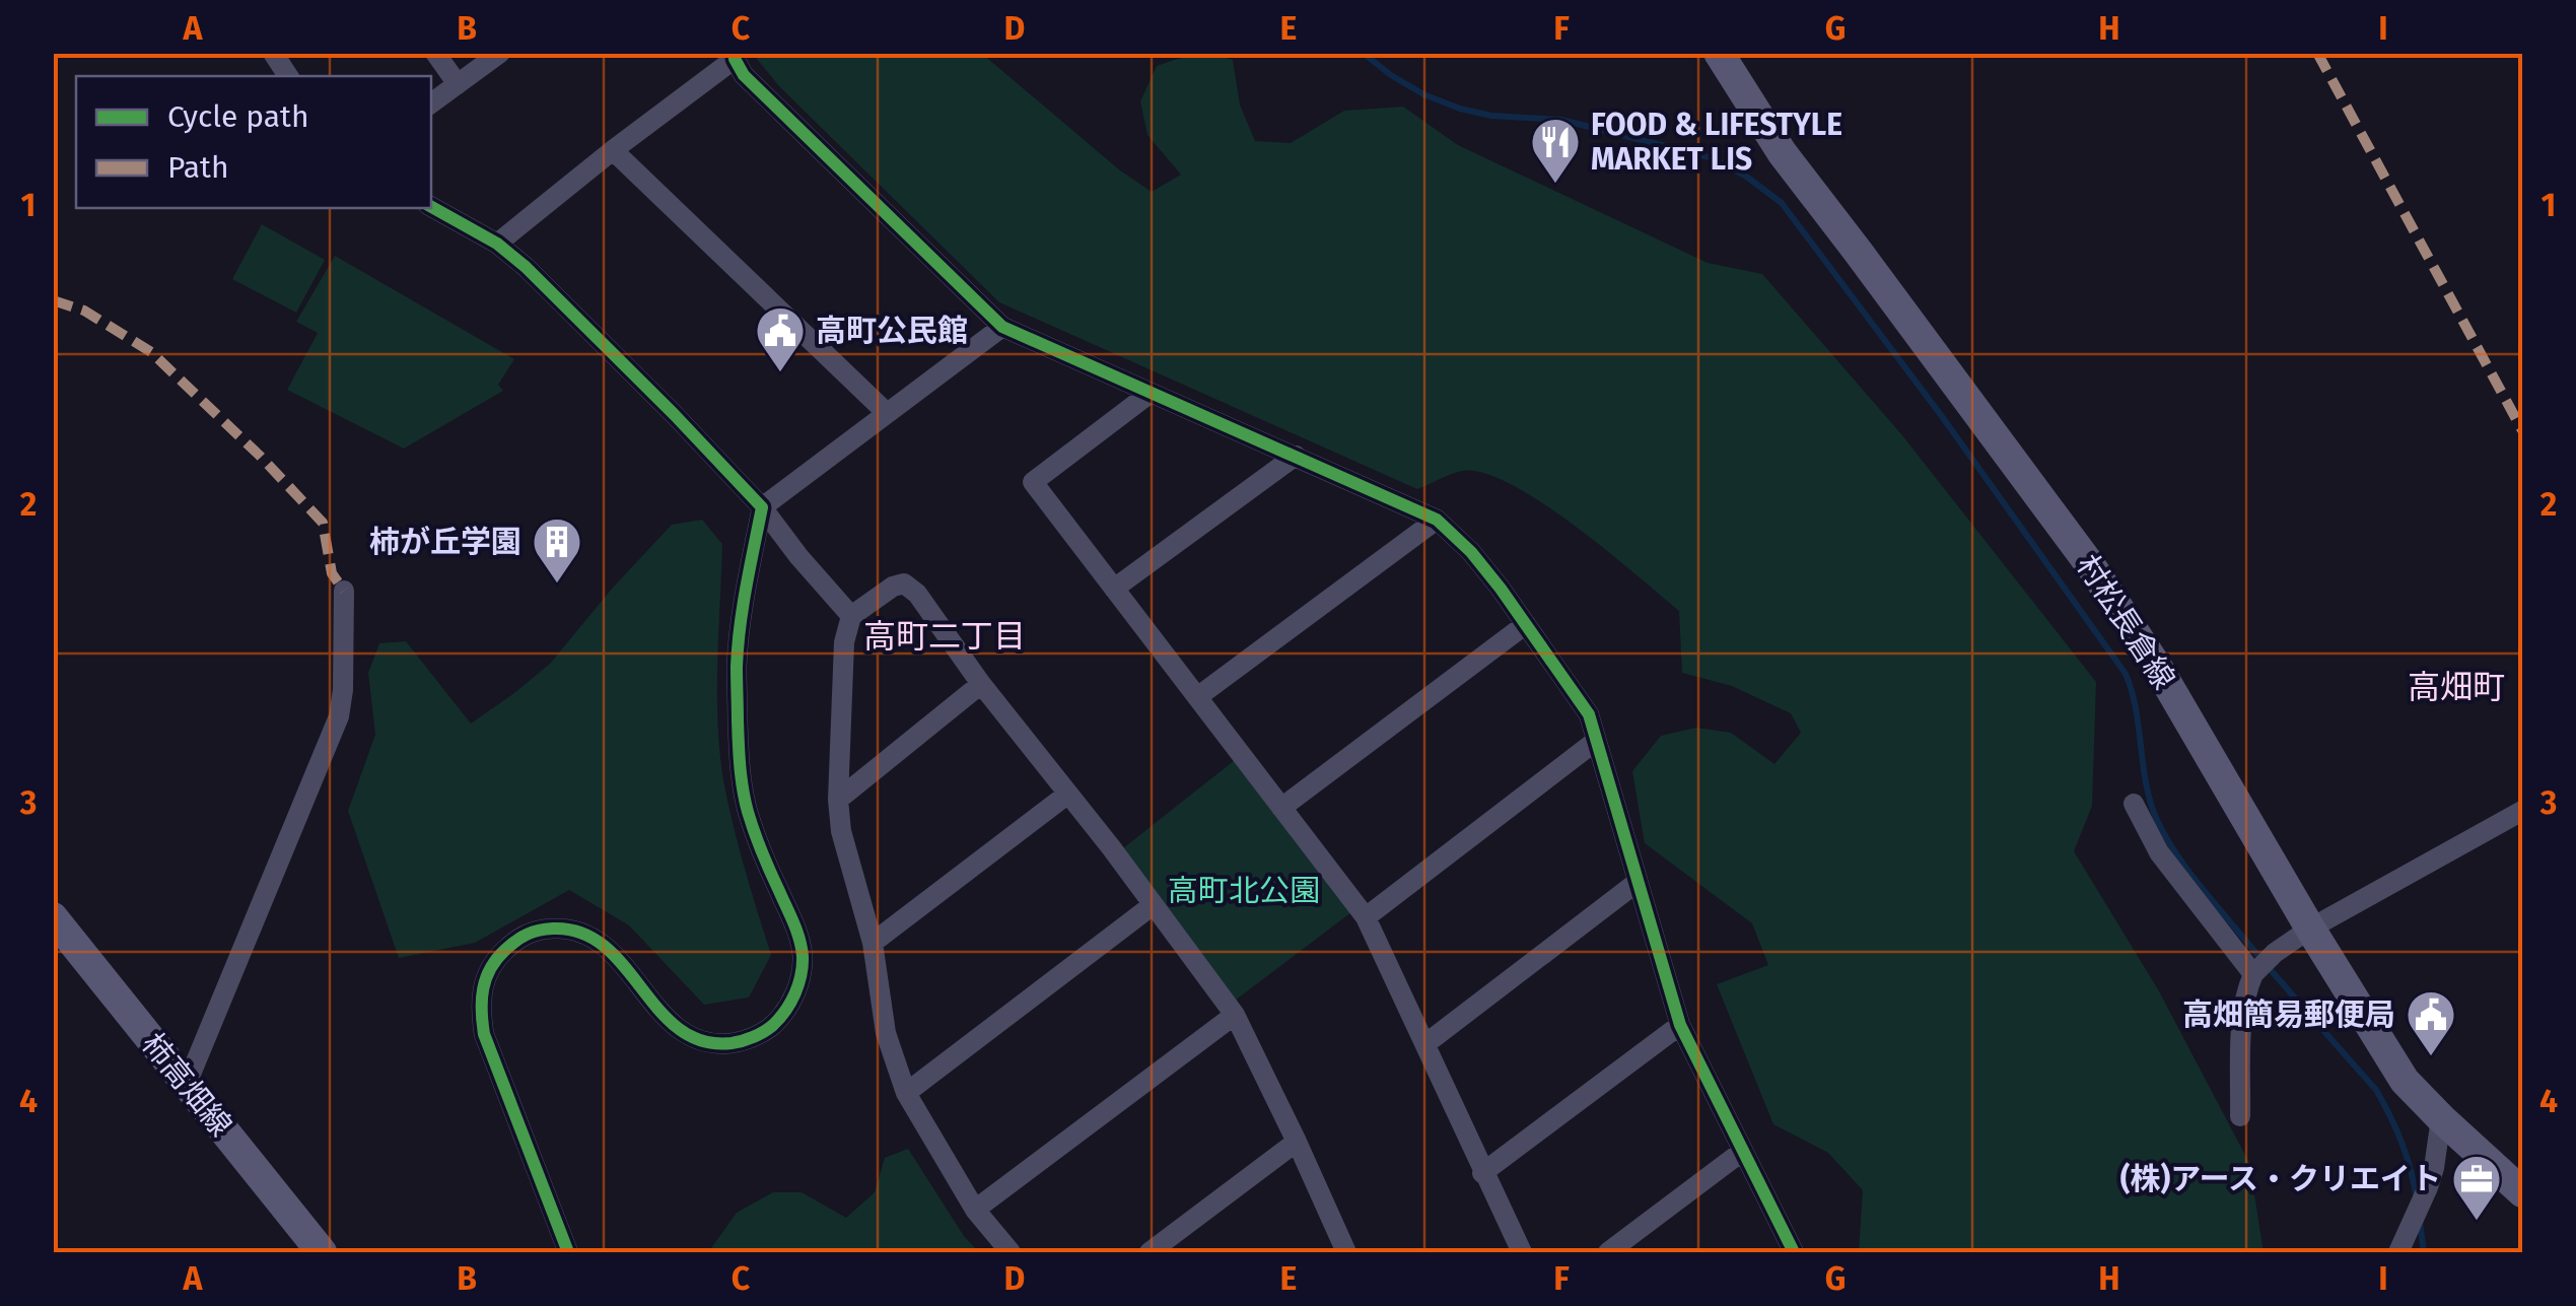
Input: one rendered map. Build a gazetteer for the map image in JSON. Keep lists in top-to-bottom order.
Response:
{
  "streets": {
    "main road": ["村松長倉線", "柿高畑線"]
  },
  "districts": ["高町二丁目", "高畑町"],
  "parks": ["高町北公園"],
  "places": {
    "restaurant": ["FOOD & LIFESTYLE MARKET LIS"],
    "public building": ["高町公民館", "高畑簡易郵便局"],
    "building": ["柿が丘学園"],
    "office": ["(株)アース・クリエイト"]
  },
  "legend": ["Cycle path", "Path"],
  "grid": {
    "columns": [
      "A",
      "B",
      "C",
      "D",
      "E",
      "F",
      "G",
      "H",
      "I"
    ],
    "rows": [
      "1",
      "2",
      "3",
      "4"
    ]
  }
}
